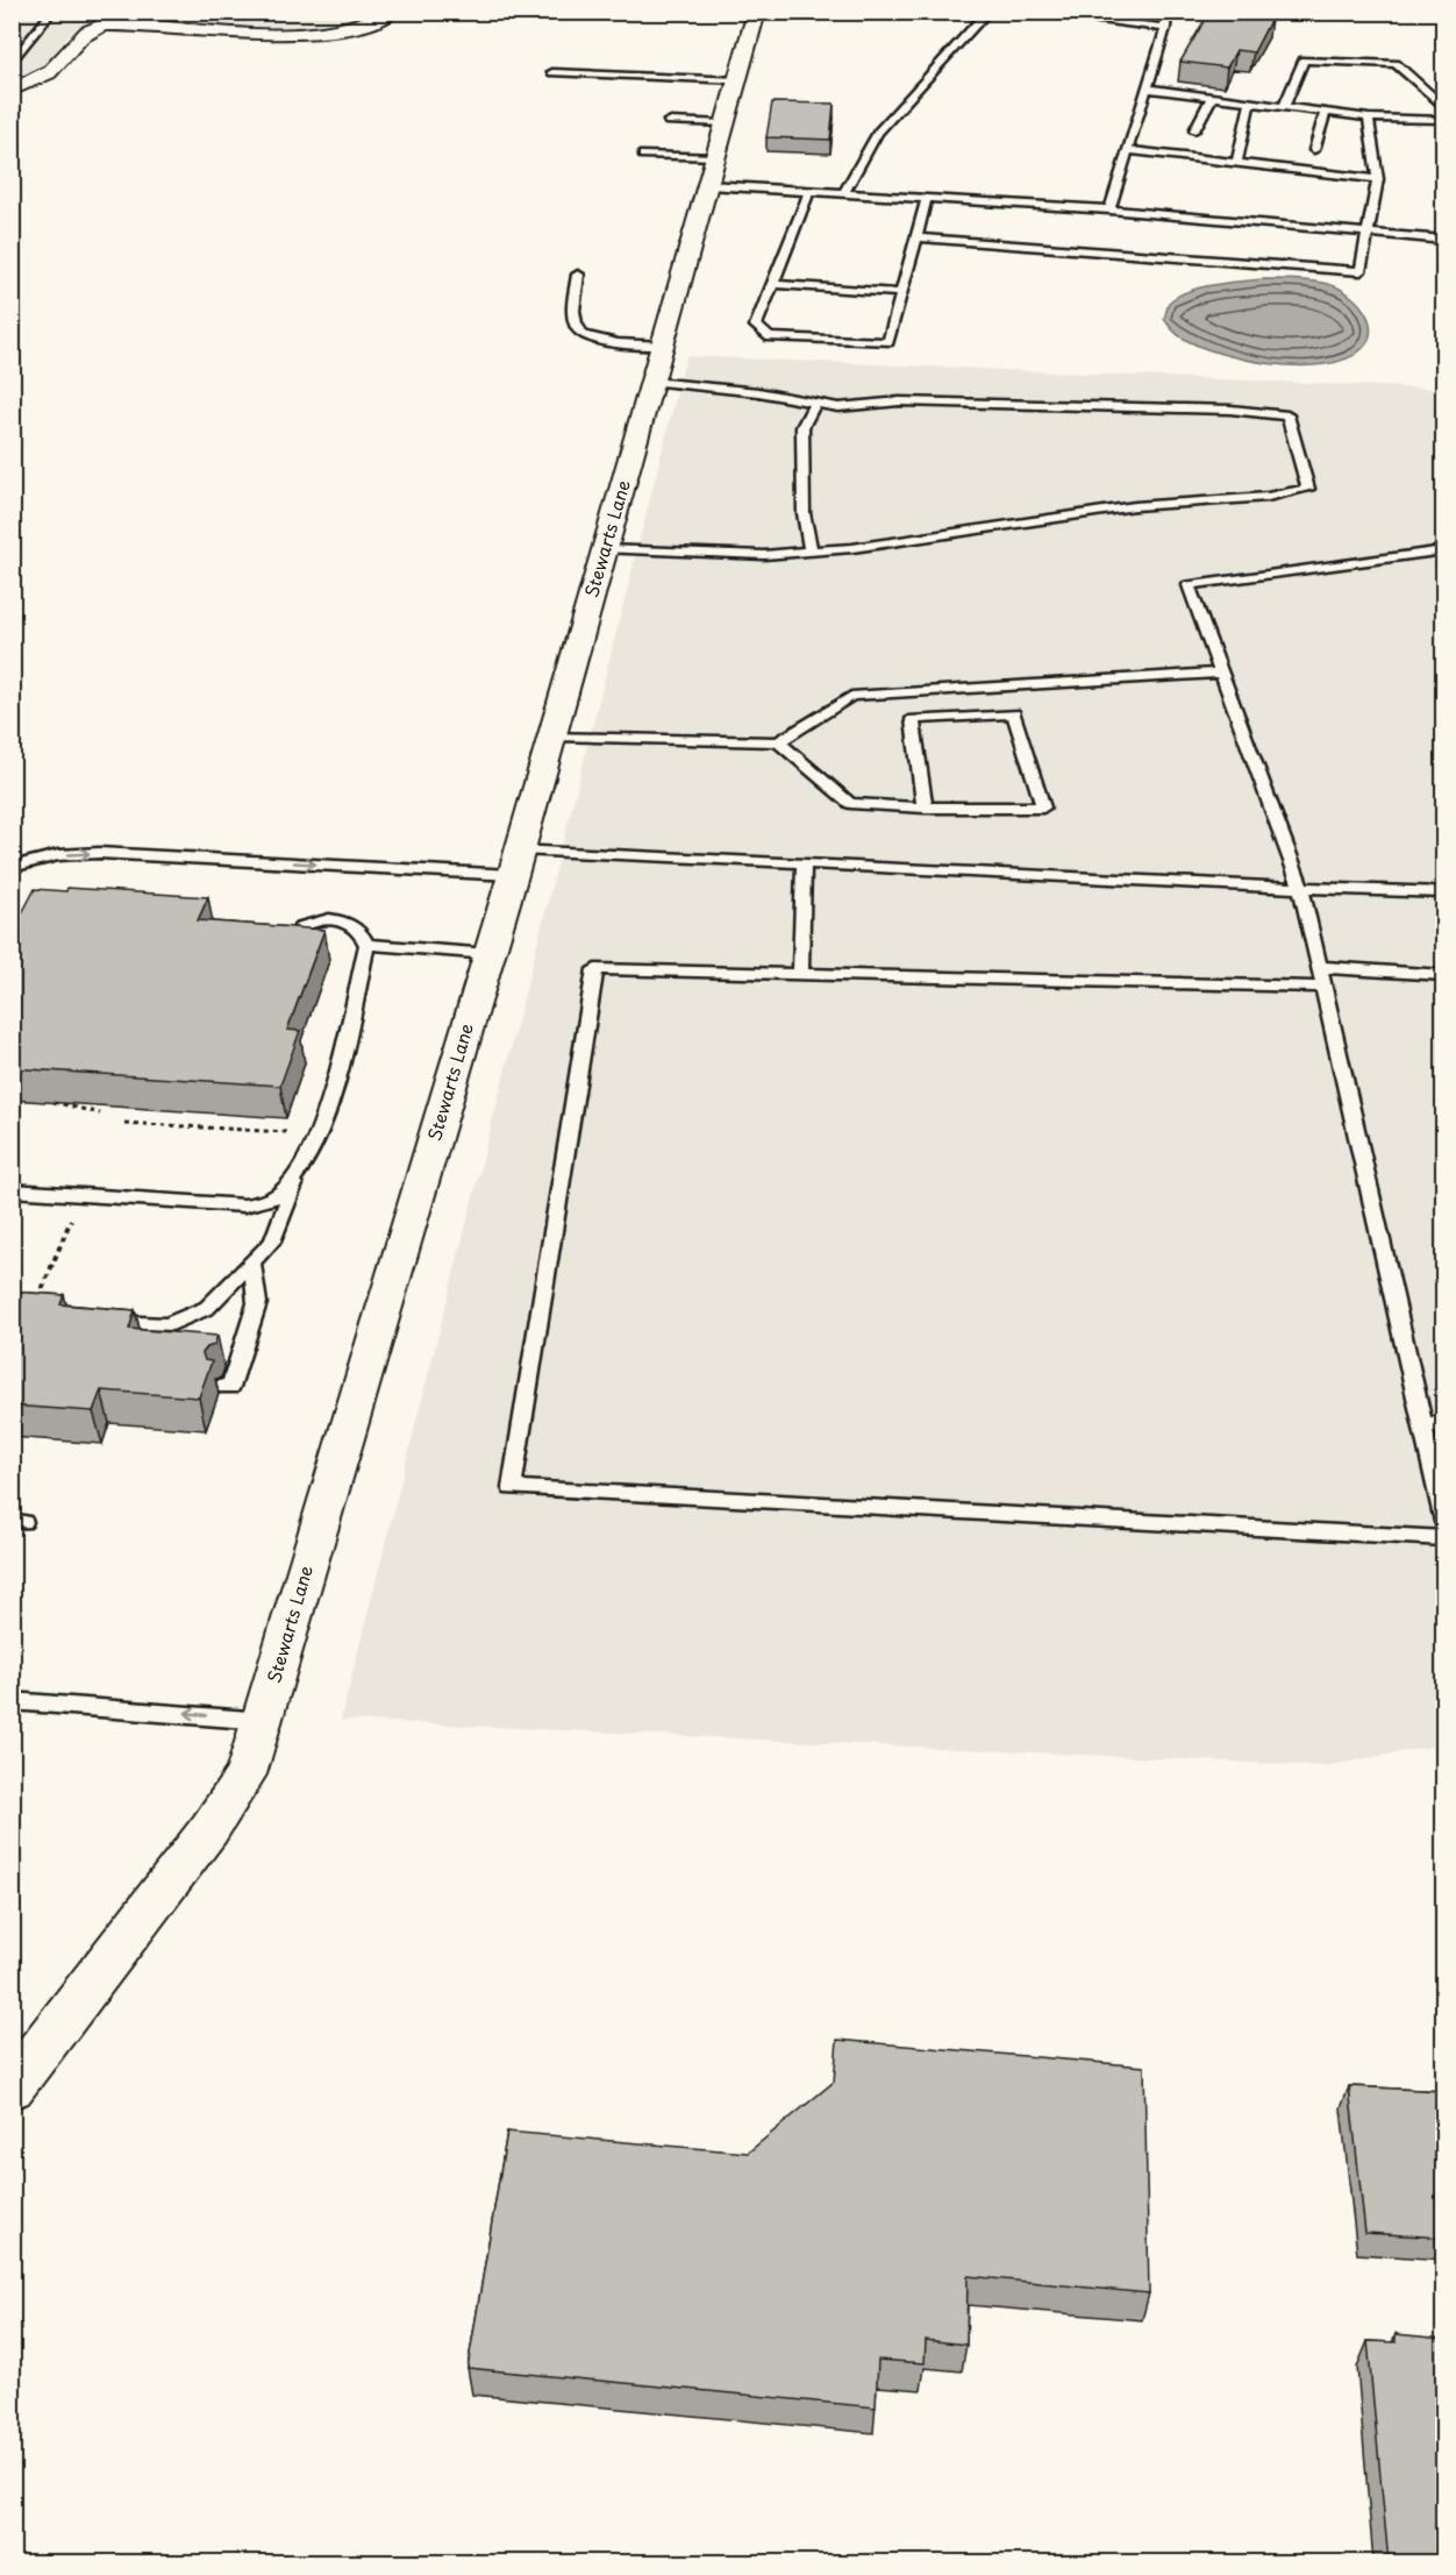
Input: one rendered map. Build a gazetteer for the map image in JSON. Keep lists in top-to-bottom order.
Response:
{
  "streets": {
    "street": ["Stewarts Lane"]
  }
}
